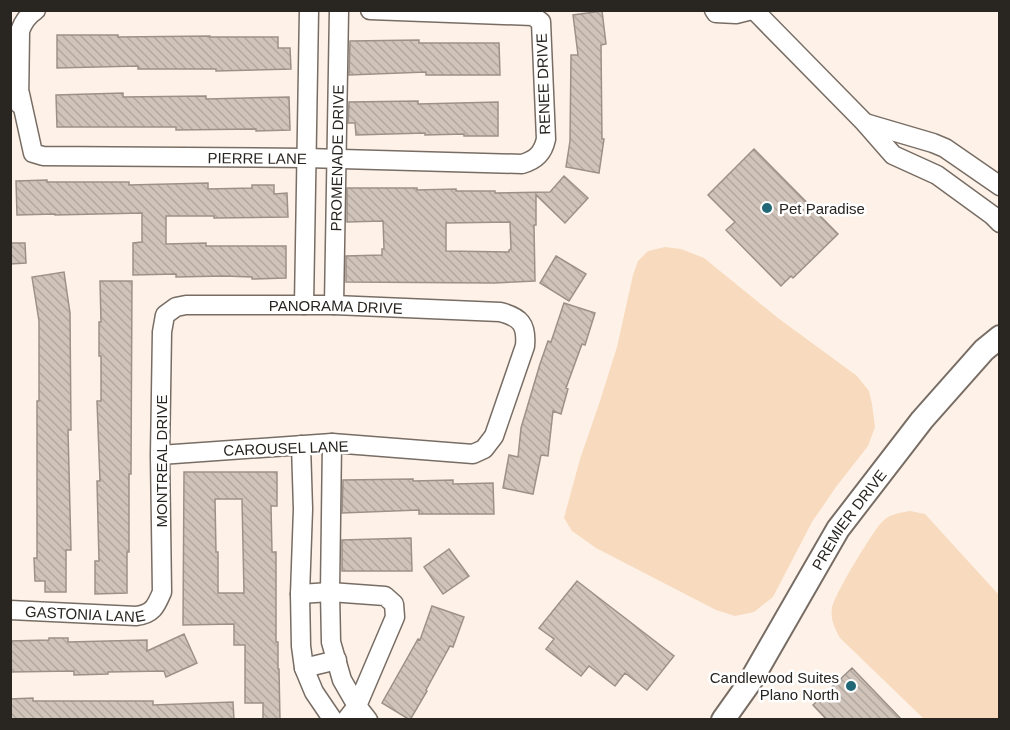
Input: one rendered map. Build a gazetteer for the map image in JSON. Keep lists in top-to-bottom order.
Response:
{
  "streets": {
    "street": [
      "RENEE DRIVE",
      "PIERRE LANE",
      "PROMENADE DRIVE",
      "PANORAMA DRIVE",
      "CAROUSEL LANE",
      "MONTREAL DRIVE",
      "PREMIER DRIVE",
      "GASTONIA LANE"
    ]
  },
  "crossings": [
    ["RENEE DRIVE", "PIERRE LANE"],
    ["PIERRE LANE", "PROMENADE DRIVE"],
    ["PROMENADE DRIVE", "PANORAMA DRIVE"],
    ["PANORAMA DRIVE", "CAROUSEL LANE"],
    ["PANORAMA DRIVE", "MONTREAL DRIVE"],
    ["CAROUSEL LANE", "MONTREAL DRIVE"],
    ["MONTREAL DRIVE", "GASTONIA LANE"]
  ],
  "places": ["Pet Paradise", "Candlewood Suites Plano North"]
}
